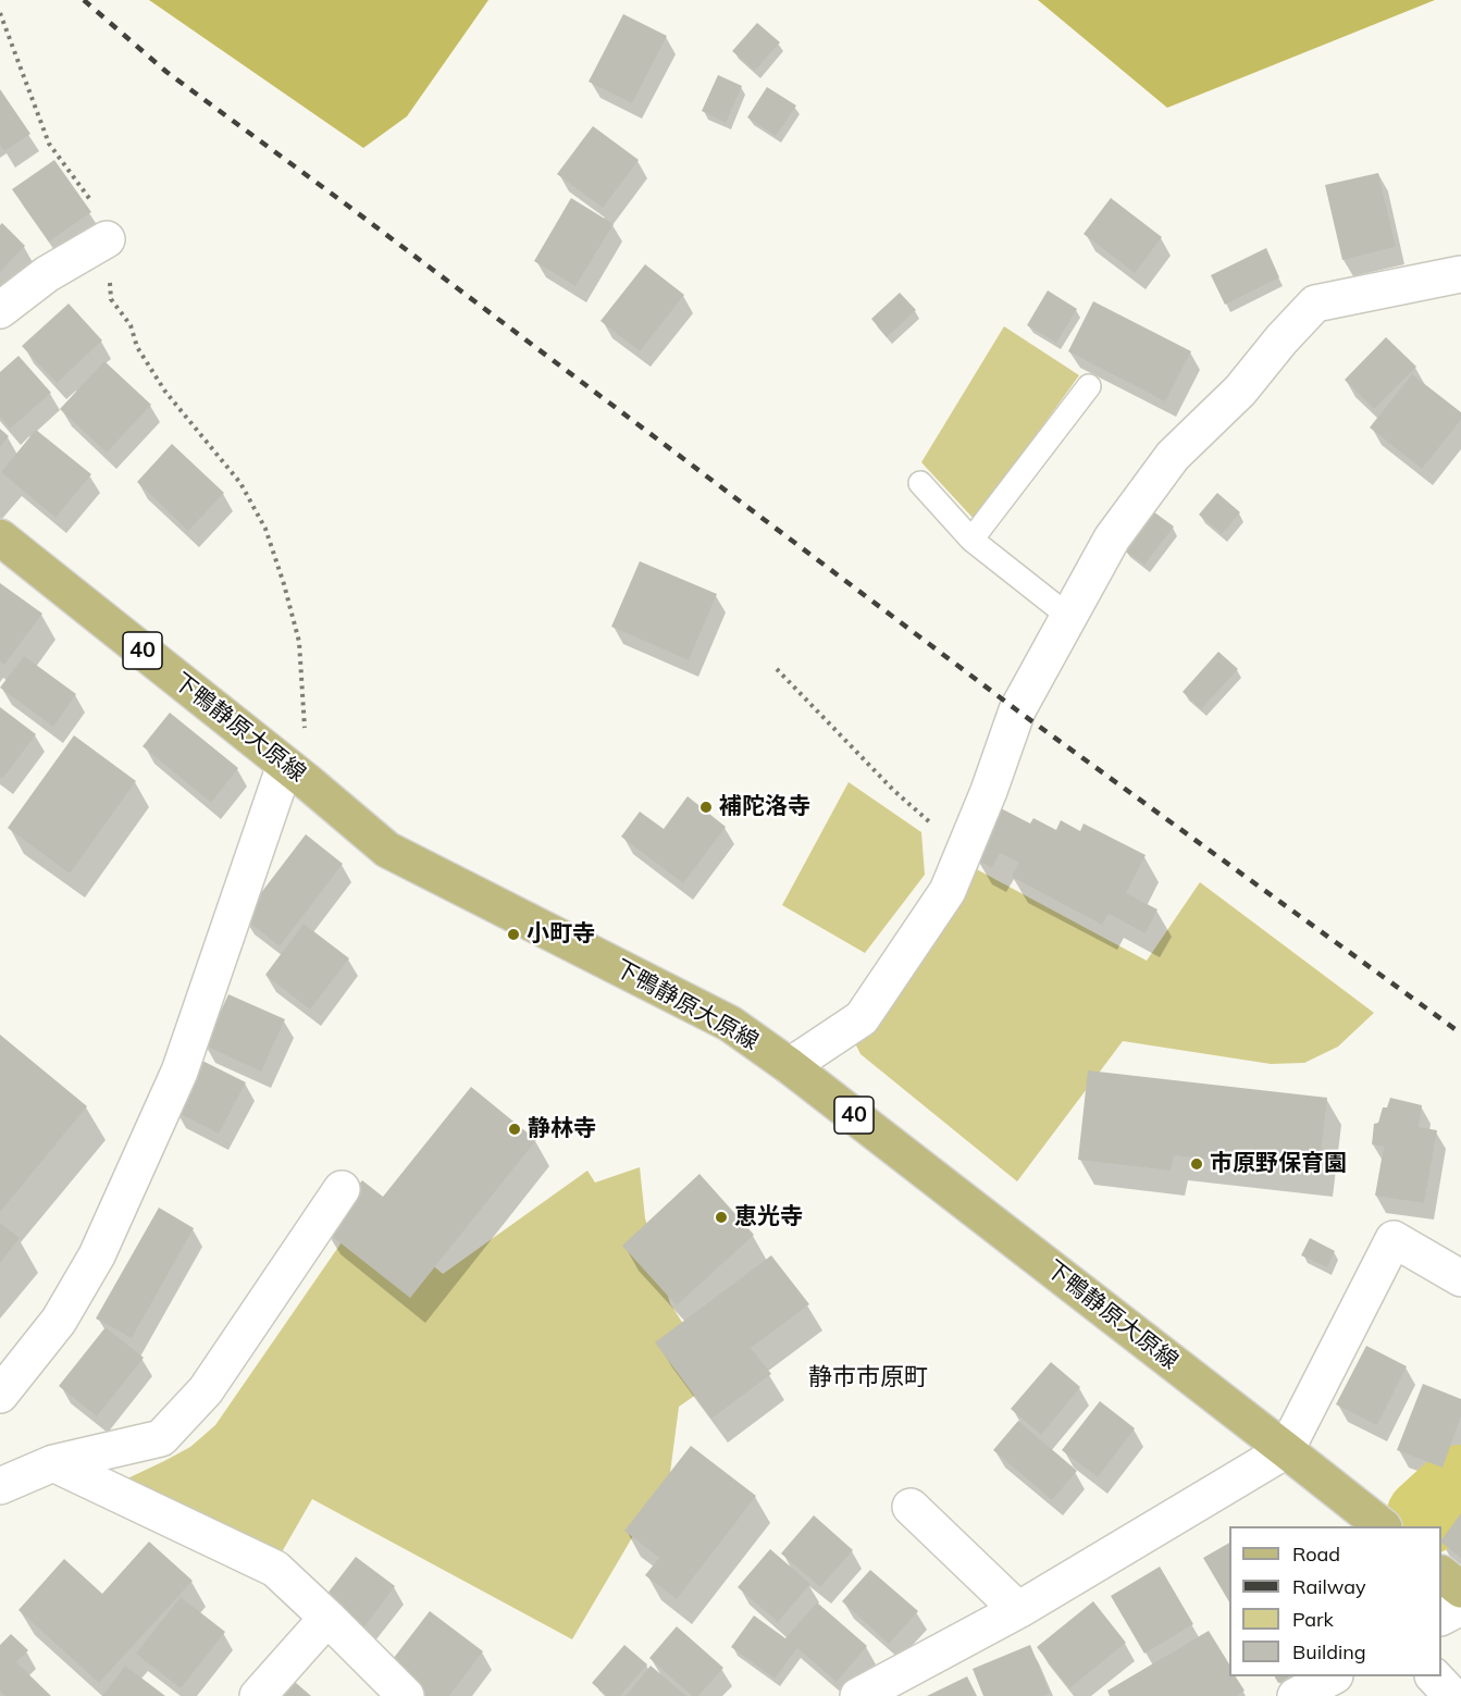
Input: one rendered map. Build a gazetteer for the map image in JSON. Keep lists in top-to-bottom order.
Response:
{
  "streets": {
    "main road": ["40", "下鴨静原大原線"]
  },
  "districts": ["静市市原町"],
  "places": [
    "補陀洛寺",
    "小町寺",
    "静林寺",
    "市原野保育園",
    "恵光寺"
  ],
  "legend": [
    "Road",
    "Railway",
    "Park",
    "Building"
  ]
}
